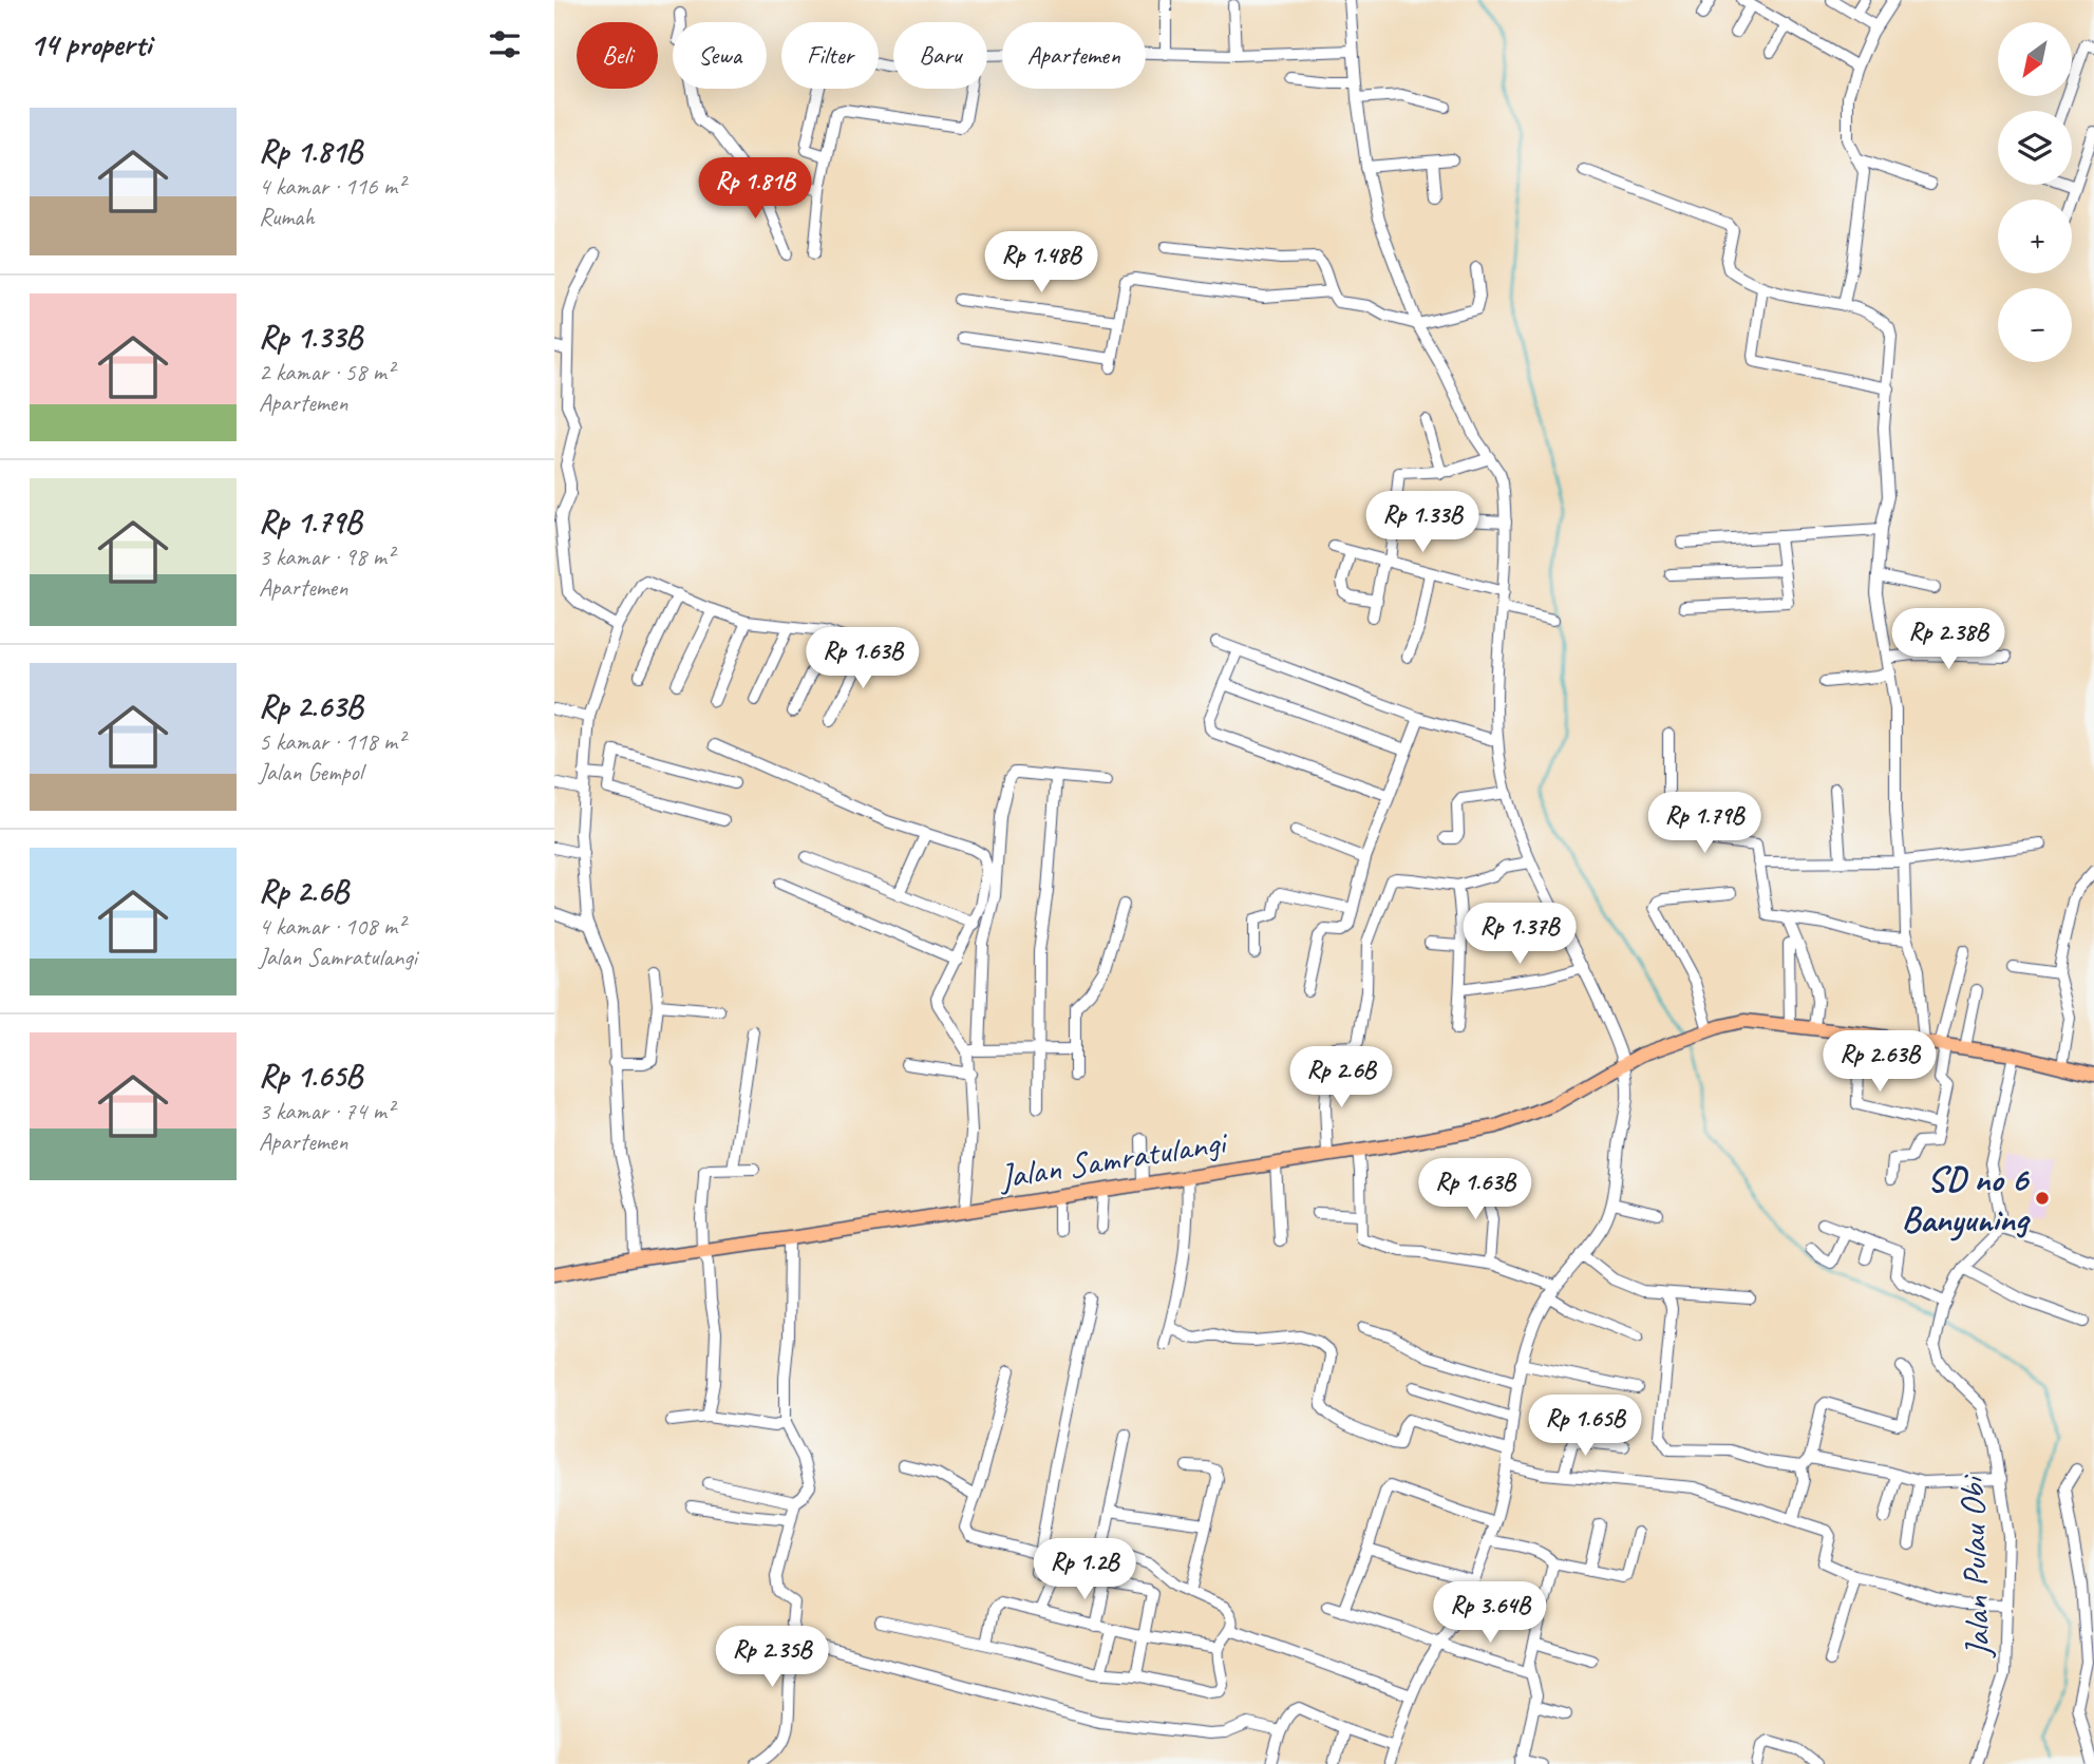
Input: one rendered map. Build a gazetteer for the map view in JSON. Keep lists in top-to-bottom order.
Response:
{
  "streets": {
    "main road": ["Jalan Samratulangi"],
    "street": ["Jalan Pulau Obi"]
  },
  "places": ["SD no 6 Banyuning"],
  "north": "bottom left",
  "page": {
    "heading": "14 properti",
    "map_buttons": ["+", "−"],
    "chip": [
      "Beli",
      "Sewa",
      "Filter",
      "Baru",
      "Apartemen"
    ],
    "list": [
      {
        "name": "Rp 1.81B",
        "note": "4 kamar · 116 m² · Rumah"
      },
      {
        "name": "Rp 1.33B",
        "note": "2 kamar · 58 m² · Apartemen"
      },
      {
        "name": "Rp 1.79B",
        "note": "3 kamar · 98 m² · Apartemen"
      },
      {
        "name": "Rp 2.63B",
        "note": "5 kamar · 118 m² · Jalan Gempol"
      },
      {
        "name": "Rp 2.6B",
        "note": "4 kamar · 108 m² · Jalan Samratulangi"
      },
      {
        "name": "Rp 1.65B",
        "note": "3 kamar · 74 m² · Apartemen"
      }
    ],
    "price": [
      "Rp 1.81B",
      "Rp 1.48B",
      "Rp 1.33B",
      "Rp 2.38B",
      "Rp 1.63B",
      "Rp 1.79B",
      "Rp 1.37B",
      "Rp 2.63B",
      "Rp 2.6B",
      "Rp 1.63B",
      "Rp 1.65B",
      "Rp 1.2B",
      "Rp 3.64B",
      "Rp 2.35B"
    ]
  }
}
